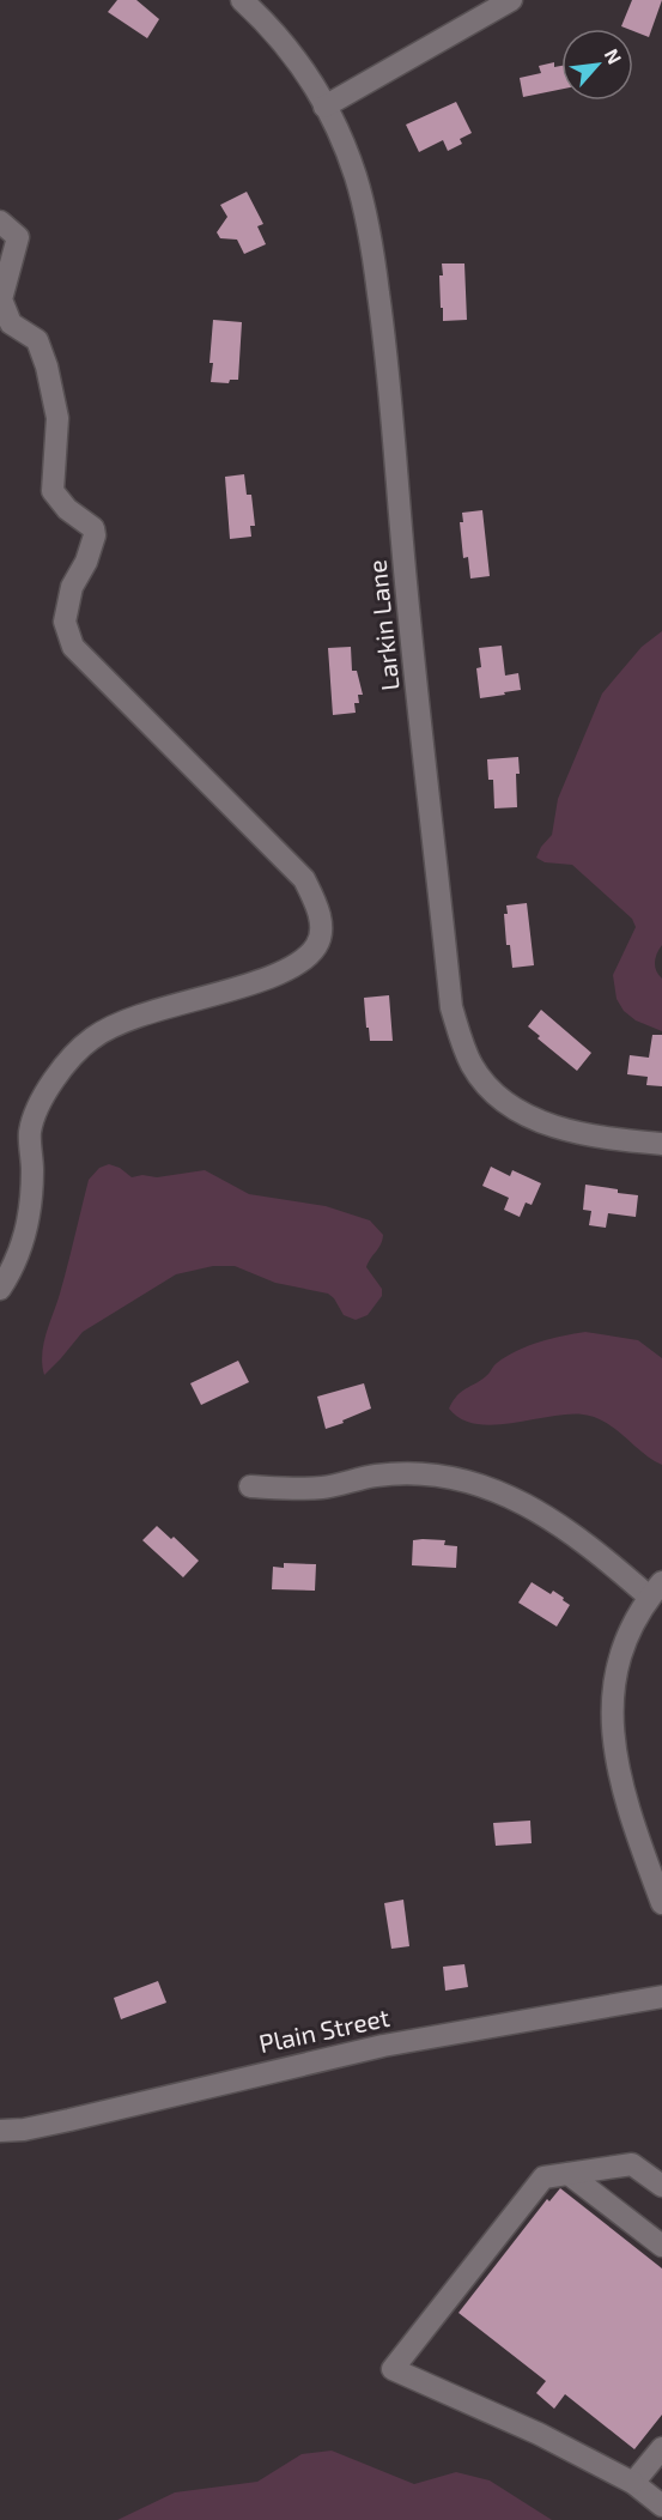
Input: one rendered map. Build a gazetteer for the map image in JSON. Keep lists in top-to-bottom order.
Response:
{
  "streets": {
    "street": ["Larkin Lane", "Plain Street"]
  },
  "north": "top right"
}
